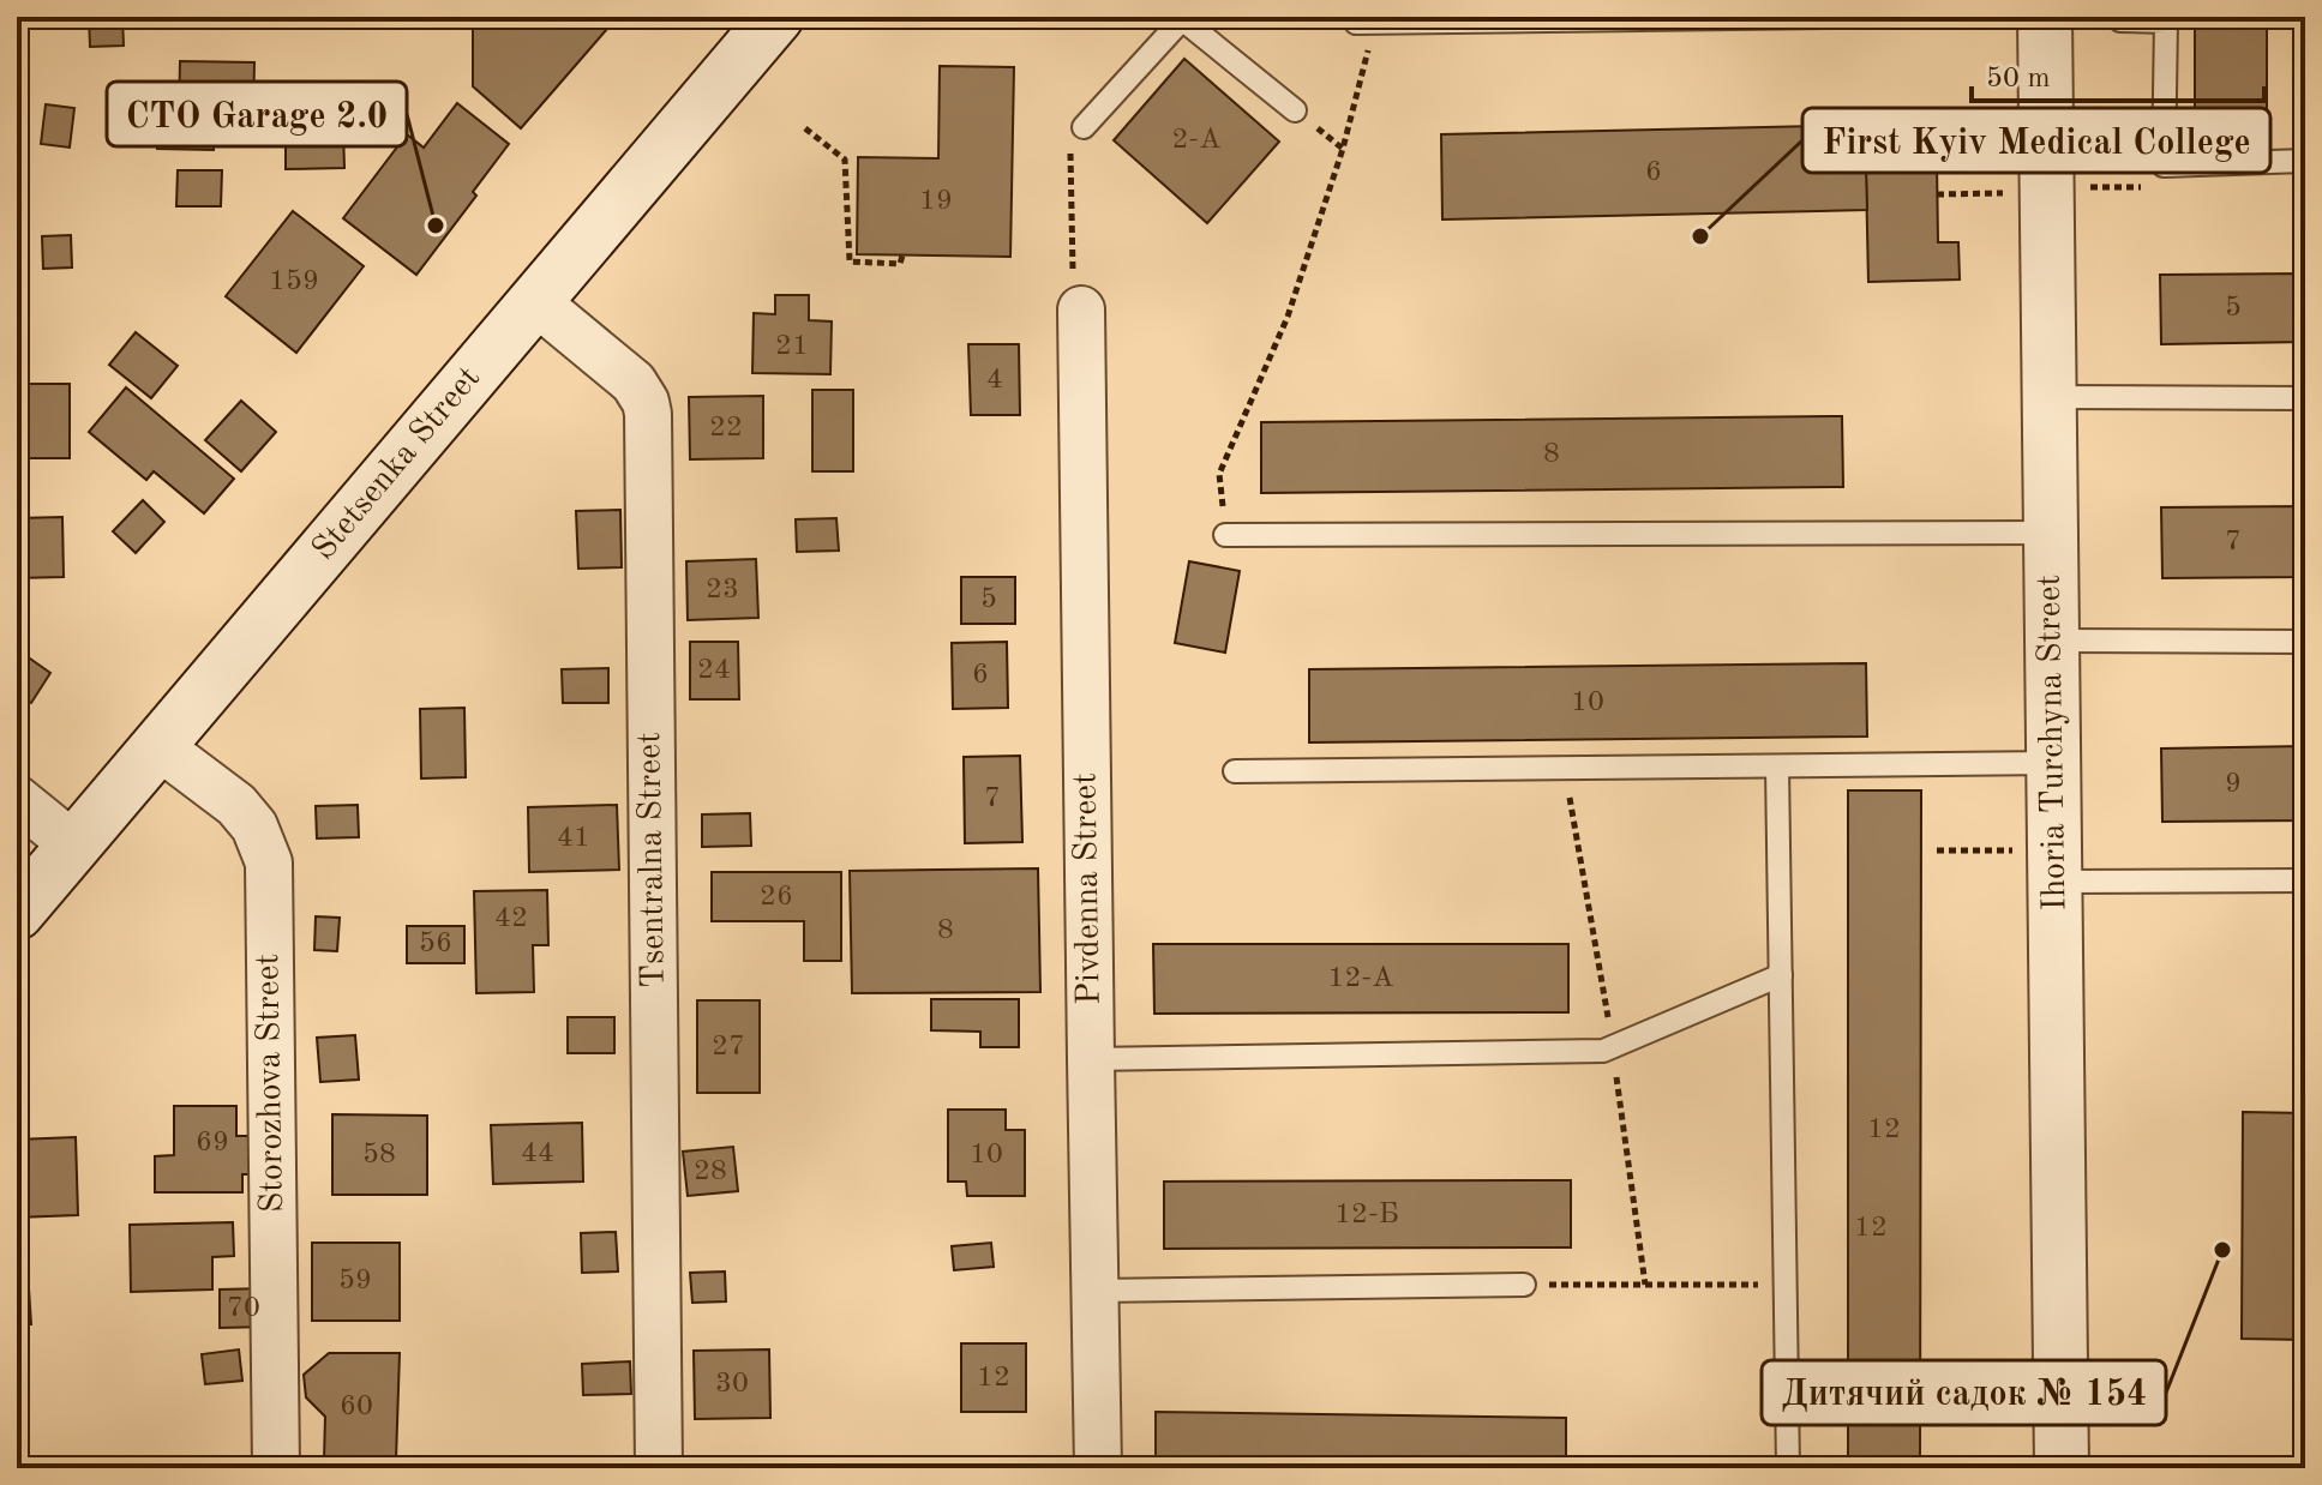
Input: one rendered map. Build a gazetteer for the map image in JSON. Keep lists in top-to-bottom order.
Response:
{
  "streets": {
    "street": [
      "Stetsenka Street",
      "Ihoria Turchyna Street",
      "Tsentralna Street",
      "Pivdenna Street",
      "Storozhova Street"
    ]
  },
  "crossings": [
    ["Stetsenka Street", "Tsentralna Street"],
    ["Stetsenka Street", "Storozhova Street"]
  ],
  "places": ["СТО Garage 2.0", "First Kyiv Medical College", "Дитячий садок № 154"],
  "house_numbers": [
    "2-А",
    "6",
    "19",
    "159",
    "5",
    "21",
    "4",
    "22",
    "8",
    "7",
    "23",
    "5",
    "24",
    "6",
    "10",
    "9",
    "7",
    "41",
    "26",
    "42",
    "8",
    "56",
    "12-А",
    "27",
    "12",
    "69",
    "44",
    "58",
    "10",
    "28",
    "12-Б",
    "12",
    "59",
    "70",
    "12",
    "30",
    "60"
  ],
  "scale_bar": "50 m"
}
